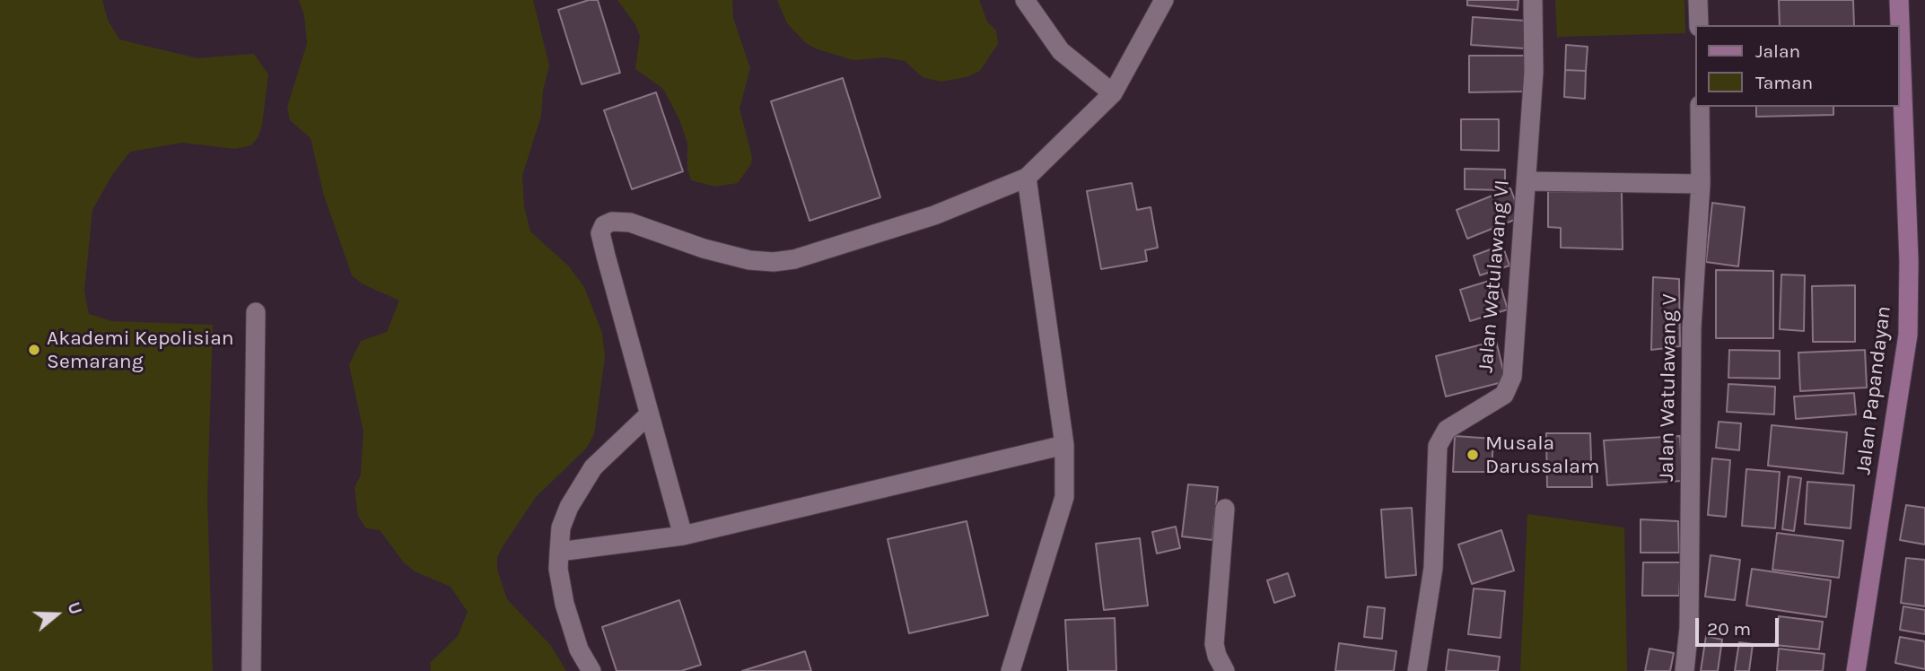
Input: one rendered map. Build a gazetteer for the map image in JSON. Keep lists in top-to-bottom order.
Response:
{
  "streets": {
    "main road": ["Jalan Papandayan"],
    "street": ["Jalan Watulawang VI", "Jalan Watulawang V"]
  },
  "places": ["Akademi Kepolisian Semarang", "Musala Darussalam"],
  "legend": ["Jalan", "Taman"],
  "scale_bar": "20 m",
  "north": "right"
}
